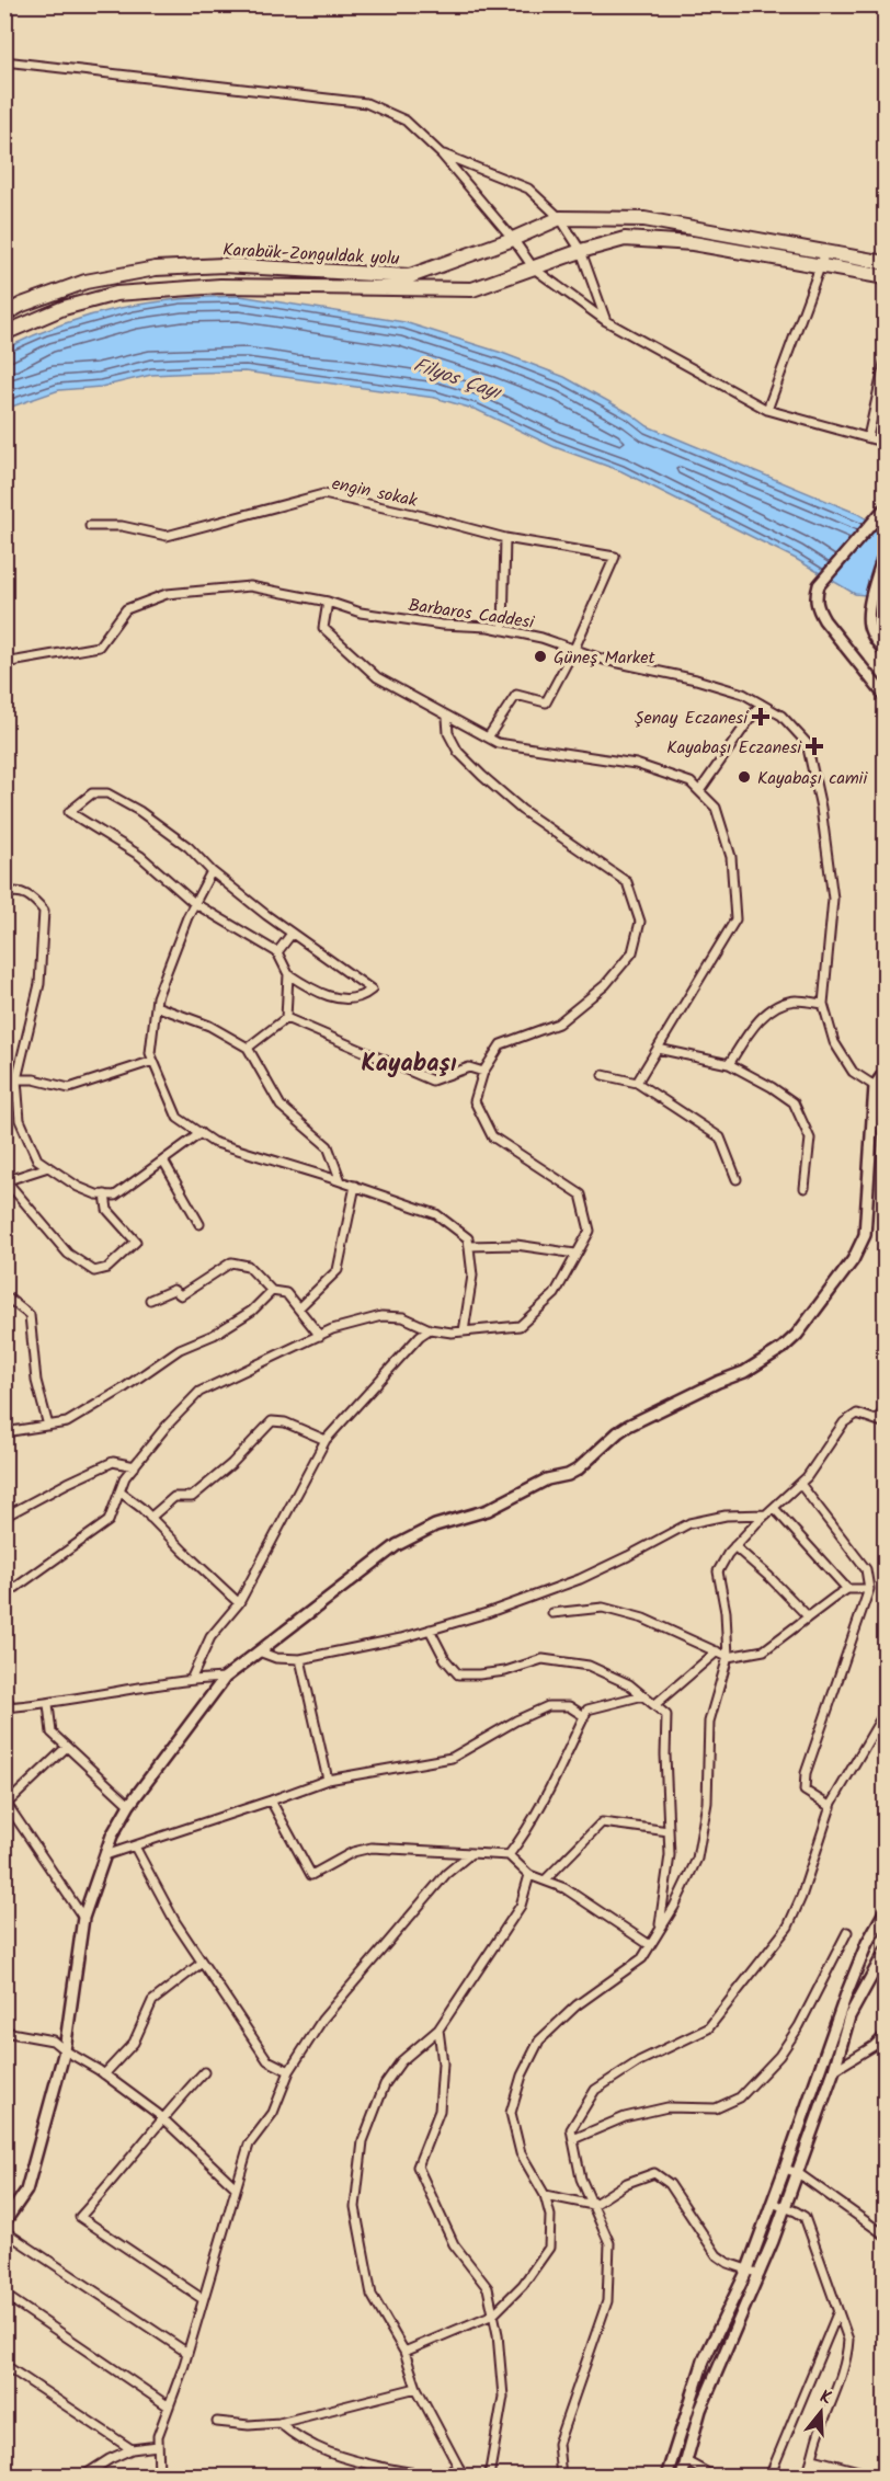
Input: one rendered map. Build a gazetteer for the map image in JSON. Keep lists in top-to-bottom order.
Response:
{
  "streets": {
    "highway": ["Karabük-Zonguldak yolu"],
    "street": ["engin sokak", "Barbaros Caddesi"]
  },
  "crossings": [
    ["engin sokak", "Barbaros Caddesi"]
  ],
  "districts": ["Kayabaşı"],
  "water": ["Filyos Çayı"],
  "places": {
    "other": ["Güneş Market", "Kayabaşı camii"],
    "health": ["Şenay Eczanesi", "Kayabaşı Eczanesi"]
  },
  "north": "top"
}
